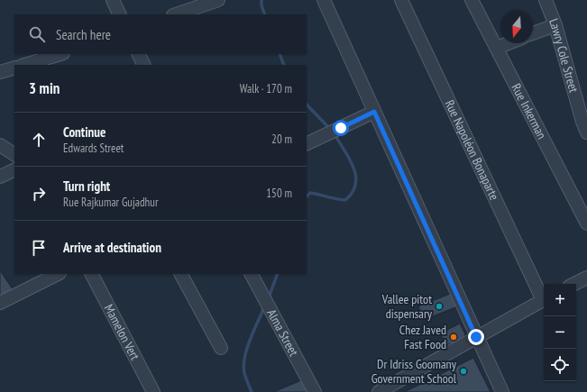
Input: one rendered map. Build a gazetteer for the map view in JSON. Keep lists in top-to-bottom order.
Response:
{
  "streets": {
    "street": [
      "Lawry Cole Street",
      "Rue Inkerman",
      "Rue Napoléon Bonaparte",
      "Mamelon Vert",
      "Alma Street"
    ]
  },
  "places": ["Vallee pitot dispensary", "Chez Javed Fast Food", "Dr Idriss Goomany Government School"],
  "north": "bottom",
  "page": {
    "search": "Search here",
    "heading": ["3 min", "Walk · 170 m"],
    "list": [
      ["Continue", "Edwards Street", "20 m"],
      ["Turn right", "Rue Rajkumar Gujadhur", "150 m"],
      "Arrive at destination"
    ],
    "map_buttons": ["+", "−"]
  }
}
